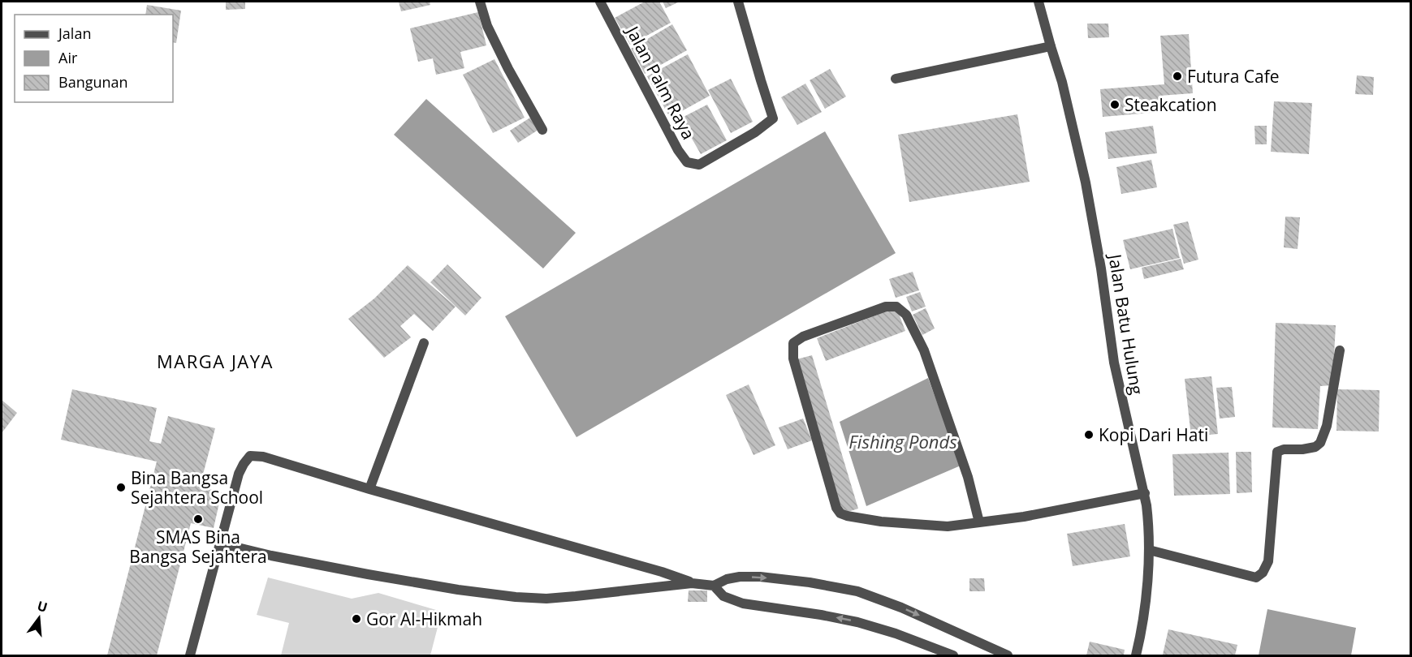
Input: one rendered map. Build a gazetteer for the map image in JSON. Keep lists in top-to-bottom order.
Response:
{
  "streets": {
    "street": ["Jalan Palm Raya", "Jalan Batu Hulung"]
  },
  "districts": ["MARGA JAYA"],
  "water": ["Fishing Ponds"],
  "places": [
    "Futura Cafe",
    "Steakcation",
    "Kopi Dari Hati",
    "Bina Bangsa Sejahtera School",
    "SMAS Bina Bangsa Sejahtera",
    "Gor Al-Hikmah"
  ],
  "legend": ["Jalan", "Air", "Bangunan"],
  "north": "top"
}
